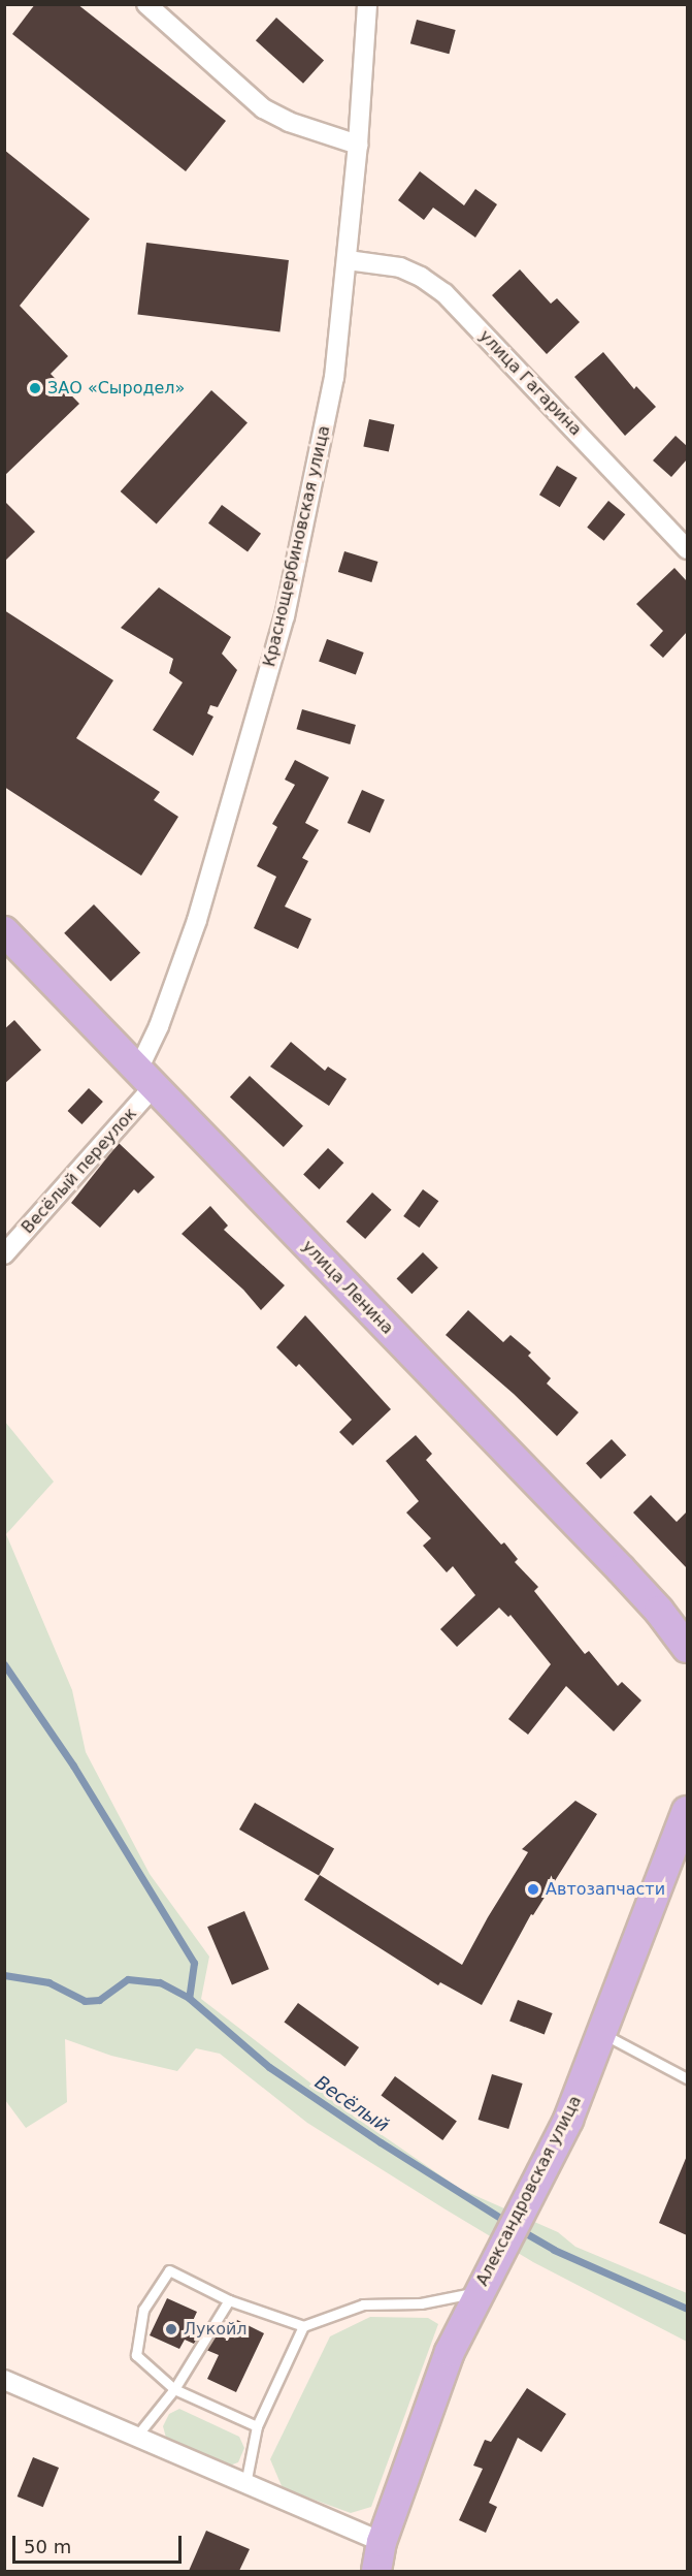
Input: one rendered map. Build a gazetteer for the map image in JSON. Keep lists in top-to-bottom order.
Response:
{
  "streets": {
    "main road": ["улица Ленина", "Александровская улица"],
    "street": ["улица Гагарина", "Краснощербиновская улица", "Весёлый переулок"]
  },
  "crossings": [
    ["улица Гагарина", "Краснощербиновская улица"],
    ["Краснощербиновская улица", "Весёлый переулок"],
    ["Краснощербиновская улица", "улица Ленина"],
    ["Весёлый переулок", "улица Ленина"]
  ],
  "water": ["Весёлый"],
  "places": ["ЗАО «Сыродел»", "Автозапчасти", "Лукойл"],
  "scale_bar": "50 m"
}
